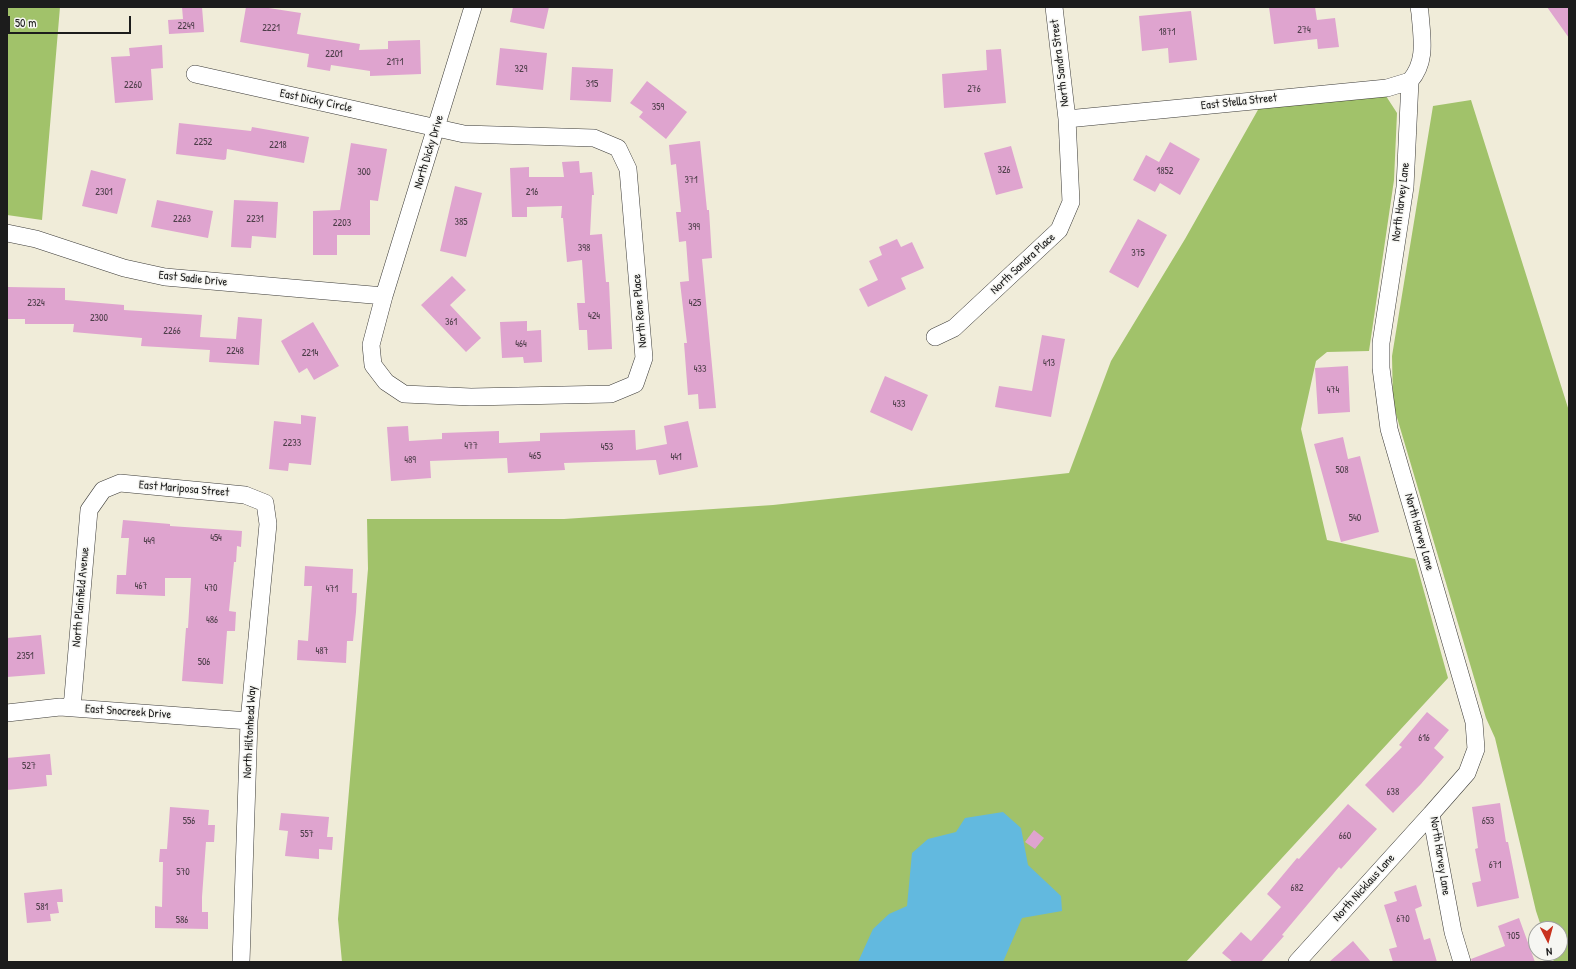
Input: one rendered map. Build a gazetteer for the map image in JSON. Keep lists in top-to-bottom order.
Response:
{
  "streets": {
    "street": [
      "North Sandra Street",
      "East Dicky Circle",
      "East Stella Street",
      "North Dicky Drive",
      "North Harvey Lane",
      "North Sandra Place",
      "East Sadie Drive",
      "North Rene Place",
      "East Mariposa Street",
      "North Plainfield Avenue",
      "East Snocreek Drive",
      "North Hiltonhead Way",
      "North Nicklaus Lane"
    ]
  },
  "crossings": [
    ["North Sandra Street", "East Stella Street"],
    ["North Sandra Street", "North Sandra Place"],
    ["East Dicky Circle", "North Dicky Drive"],
    ["East Dicky Circle", "North Rene Place"],
    ["East Stella Street", "North Harvey Lane"],
    ["East Stella Street", "North Sandra Place"],
    ["North Dicky Drive", "East Sadie Drive"],
    ["North Dicky Drive", "North Rene Place"],
    ["North Harvey Lane", "North Nicklaus Lane"],
    ["East Sadie Drive", "North Rene Place"],
    ["East Mariposa Street", "North Plainfield Avenue"],
    ["East Mariposa Street", "North Hiltonhead Way"],
    ["North Plainfield Avenue", "East Snocreek Drive"],
    ["East Snocreek Drive", "North Hiltonhead Way"]
  ],
  "house_numbers": [
    "2249",
    "2221",
    "274",
    "1871",
    "2201",
    "2171",
    "329",
    "315",
    "2260",
    "276",
    "359",
    "2252",
    "2218",
    "326",
    "1852",
    "300",
    "371",
    "2301",
    "216",
    "2263",
    "2231",
    "385",
    "2203",
    "399",
    "398",
    "375",
    "2324",
    "425",
    "424",
    "2300",
    "361",
    "2266",
    "464",
    "2248",
    "2214",
    "413",
    "433",
    "474",
    "433",
    "2233",
    "477",
    "453",
    "465",
    "441",
    "489",
    "508",
    "540",
    "454",
    "449",
    "467",
    "470",
    "471",
    "486",
    "487",
    "2351",
    "506",
    "616",
    "527",
    "638",
    "556",
    "653",
    "557",
    "660",
    "671",
    "570",
    "682",
    "581",
    "670",
    "586",
    "705"
  ],
  "scale_bar": "50 m",
  "north": "bottom"
}
